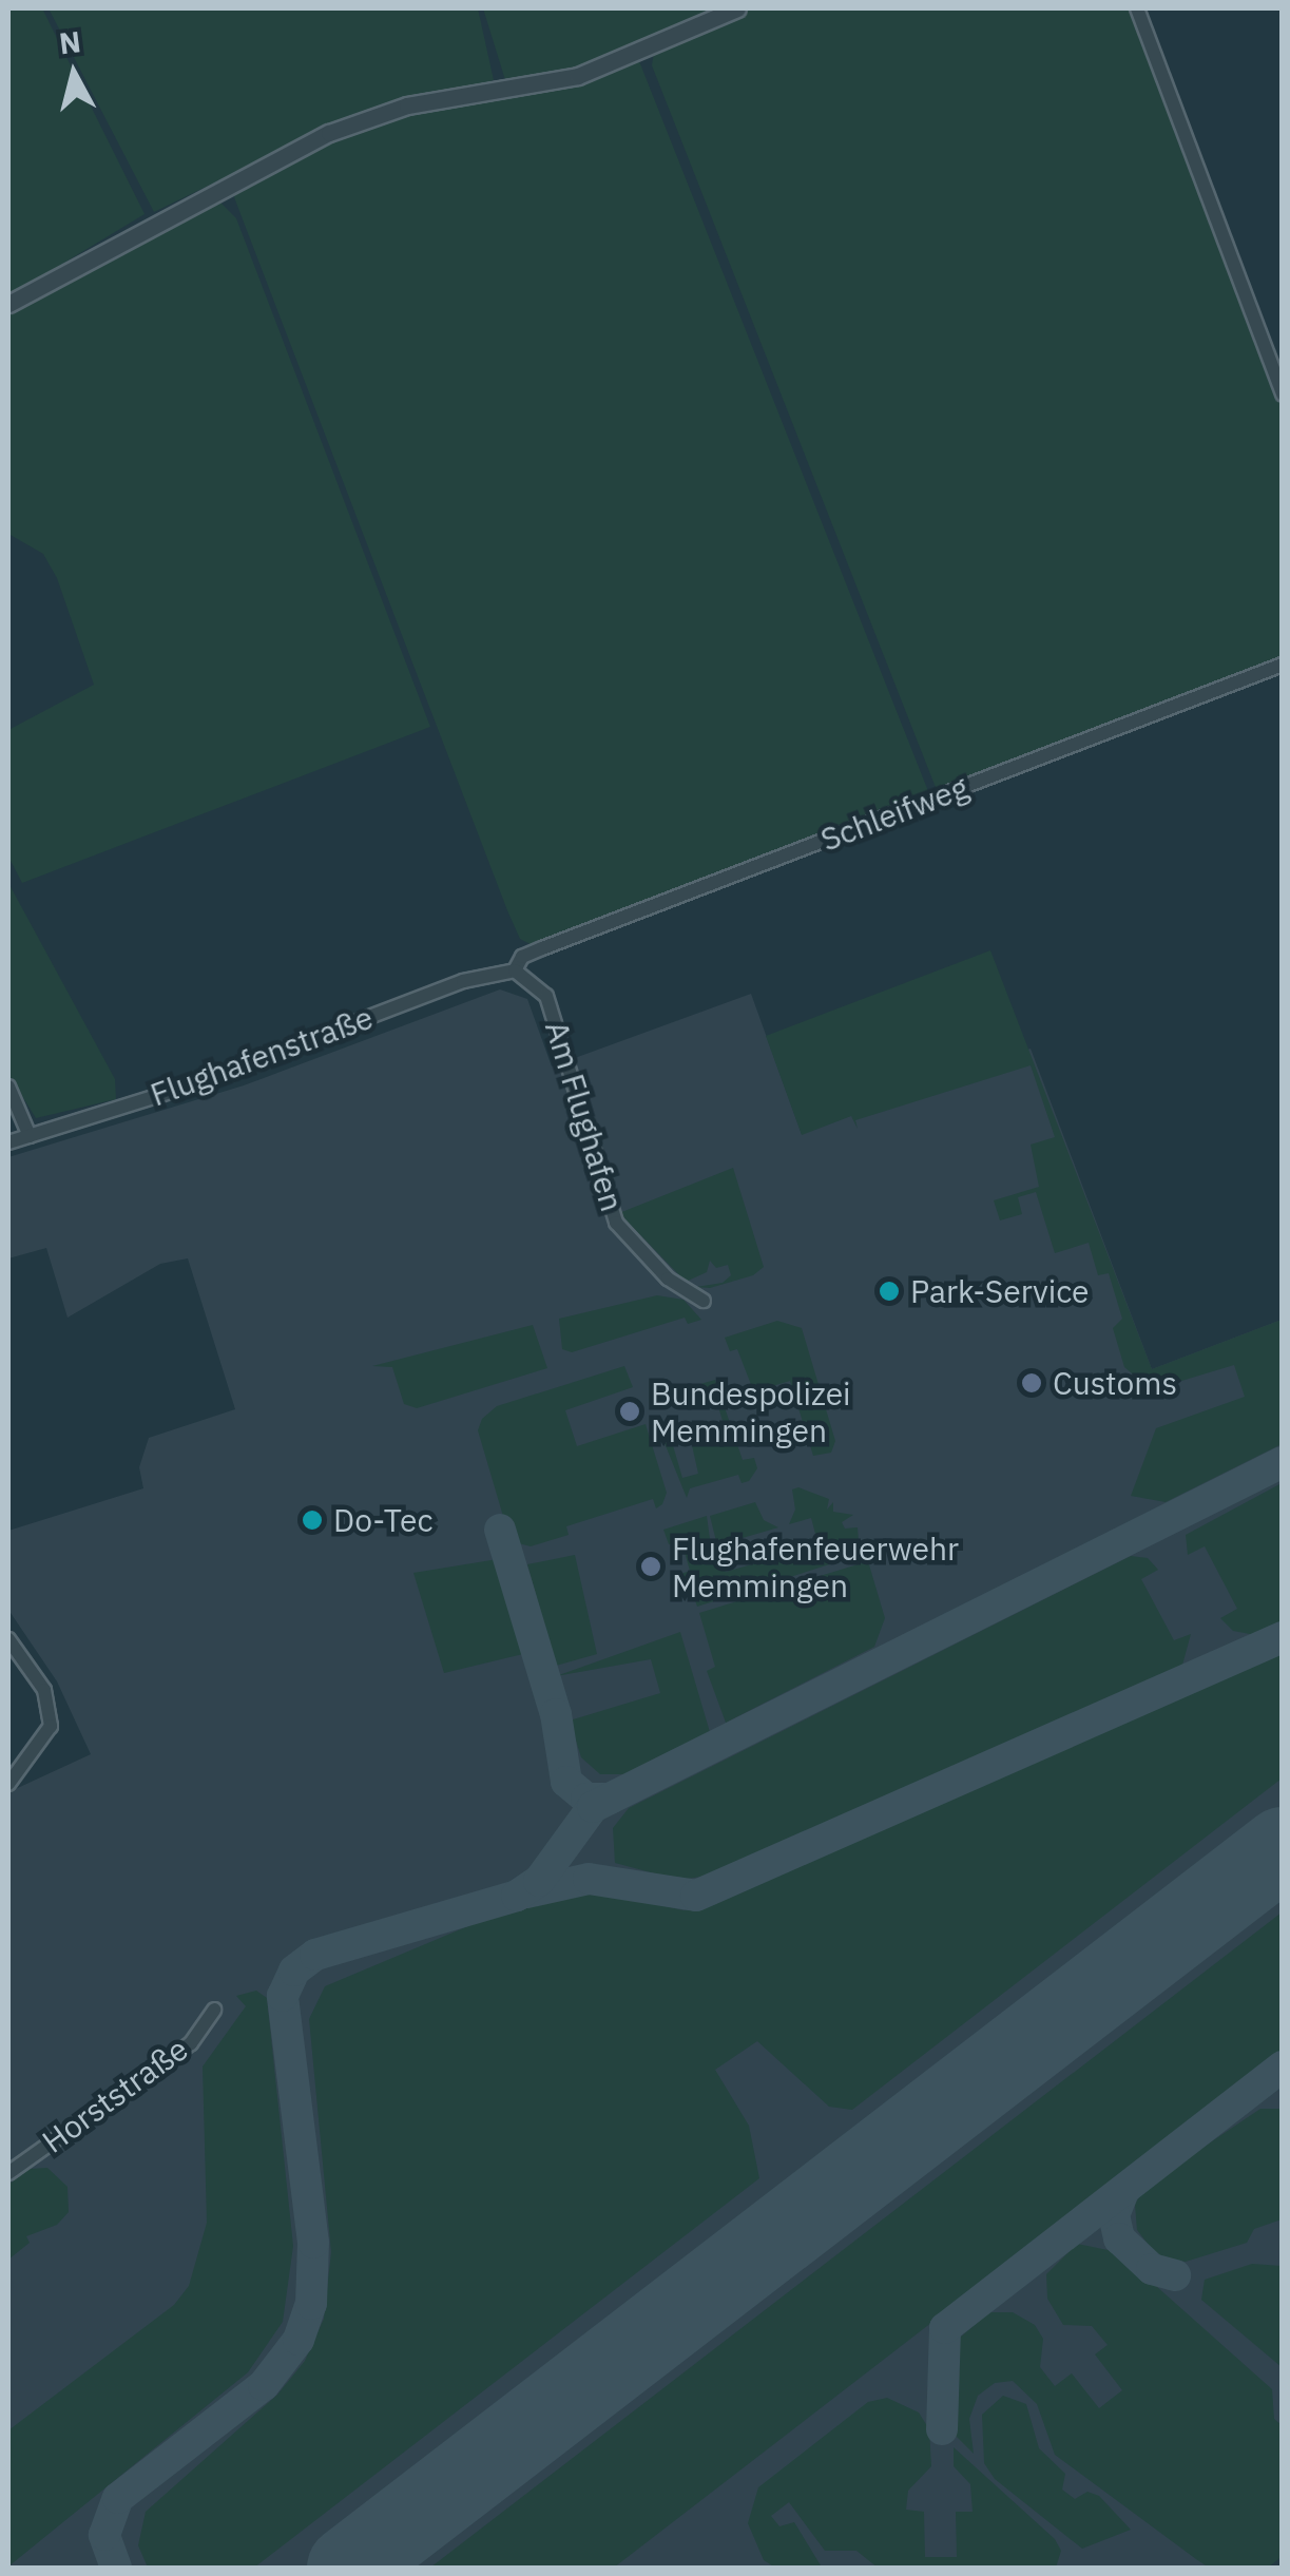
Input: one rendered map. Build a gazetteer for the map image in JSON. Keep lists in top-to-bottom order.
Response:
{
  "streets": {
    "street": [
      "Schleifweg",
      "Flughafenstraße",
      "Am Flughafen",
      "Horststraße"
    ]
  },
  "crossings": [
    ["Schleifweg", "Flughafenstraße"],
    ["Schleifweg", "Am Flughafen"],
    ["Flughafenstraße", "Am Flughafen"]
  ],
  "places": [
    "Park-Service",
    "Customs",
    "Bundespolizei Memmingen",
    "Do-Tec",
    "Flughafenfeuerwehr Memmingen"
  ],
  "north": "top"
}
